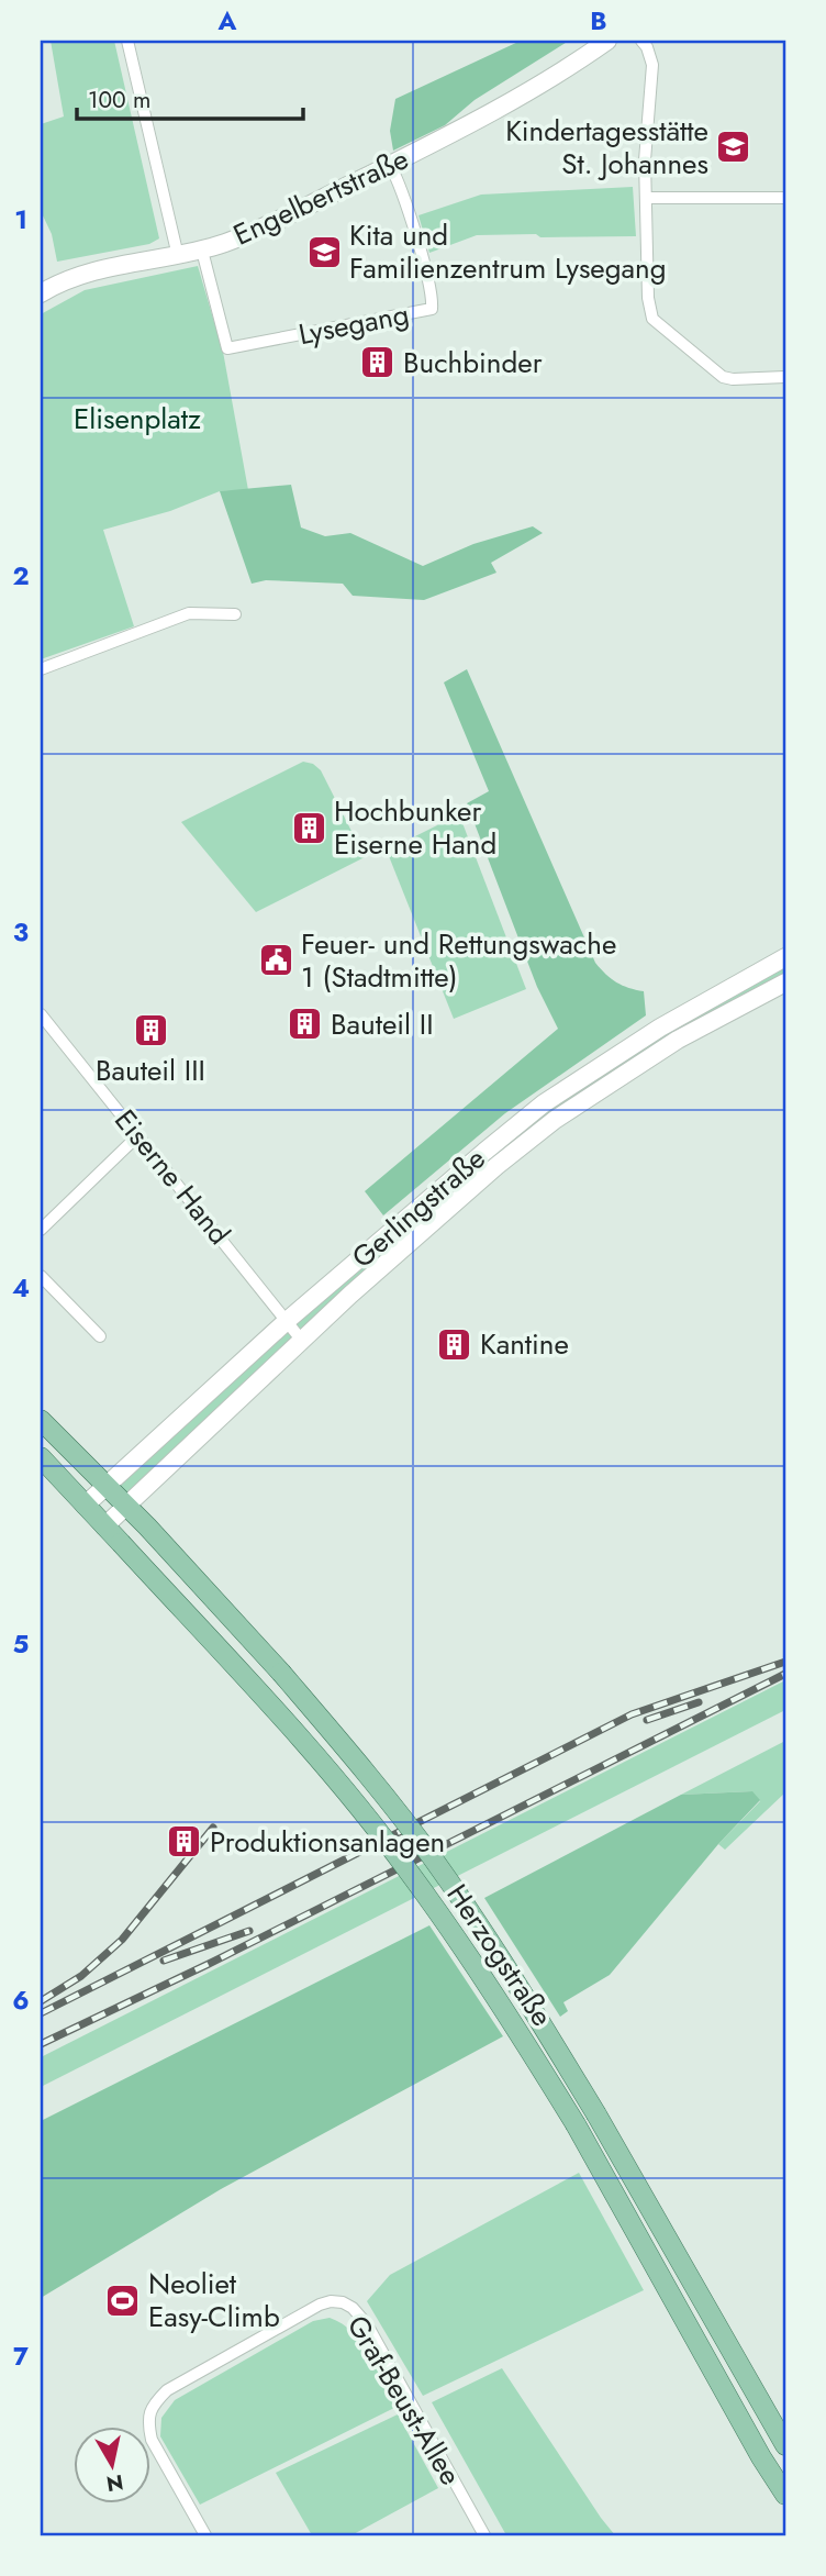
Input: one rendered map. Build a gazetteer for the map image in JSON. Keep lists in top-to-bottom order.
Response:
{
  "streets": {
    "main road": ["Engelbertstraße", "Gerlingstraße", "Herzogstraße"],
    "street": ["Lysegang", "Eiserne Hand", "Graf-Beust-Allee"]
  },
  "crossings": [
    ["Engelbertstraße", "Lysegang"],
    ["Eiserne Hand", "Gerlingstraße"],
    ["Gerlingstraße", "Herzogstraße"]
  ],
  "parks": ["Elisenplatz"],
  "places": {
    "school or university": ["Kindertagesstätte St. Johannes", "Kita und Familienzentrum Lysegang"],
    "building": [
      "Buchbinder",
      "Hochbunker Eiserne Hand",
      "Bauteil II",
      "Bauteil III",
      "Kantine",
      "Produktionsanlagen"
    ],
    "public building": ["Feuer- und Rettungswache 1 (Stadtmitte)"],
    "sports": ["Neoliet Easy-Climb"]
  },
  "scale_bar": "100 m",
  "north": "bottom",
  "grid": {
    "columns": ["A", "B"],
    "rows": [
      "1",
      "2",
      "3",
      "4",
      "5",
      "6",
      "7"
    ]
  }
}
